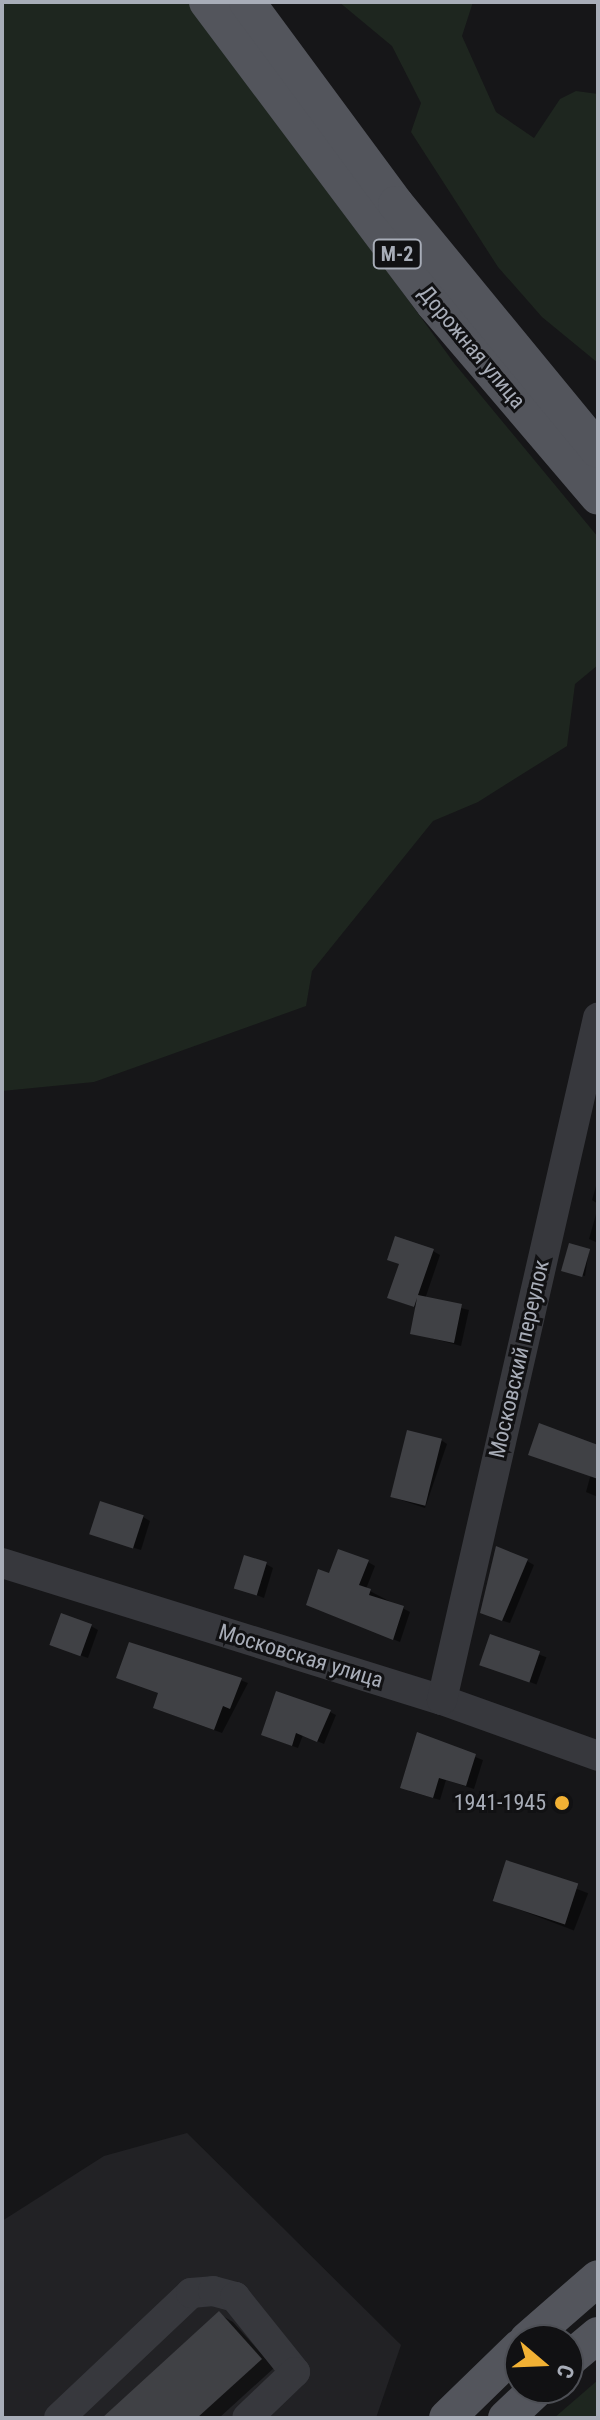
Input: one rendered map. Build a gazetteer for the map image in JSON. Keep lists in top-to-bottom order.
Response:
{
  "streets": {
    "main road": ["М-2", "Дорожная улица"],
    "street": ["Московский переулок", "Московская улица"]
  },
  "crossings": [
    ["Московский переулок", "Московская улица"]
  ],
  "places": ["1941-1945"],
  "north": "right"
}
